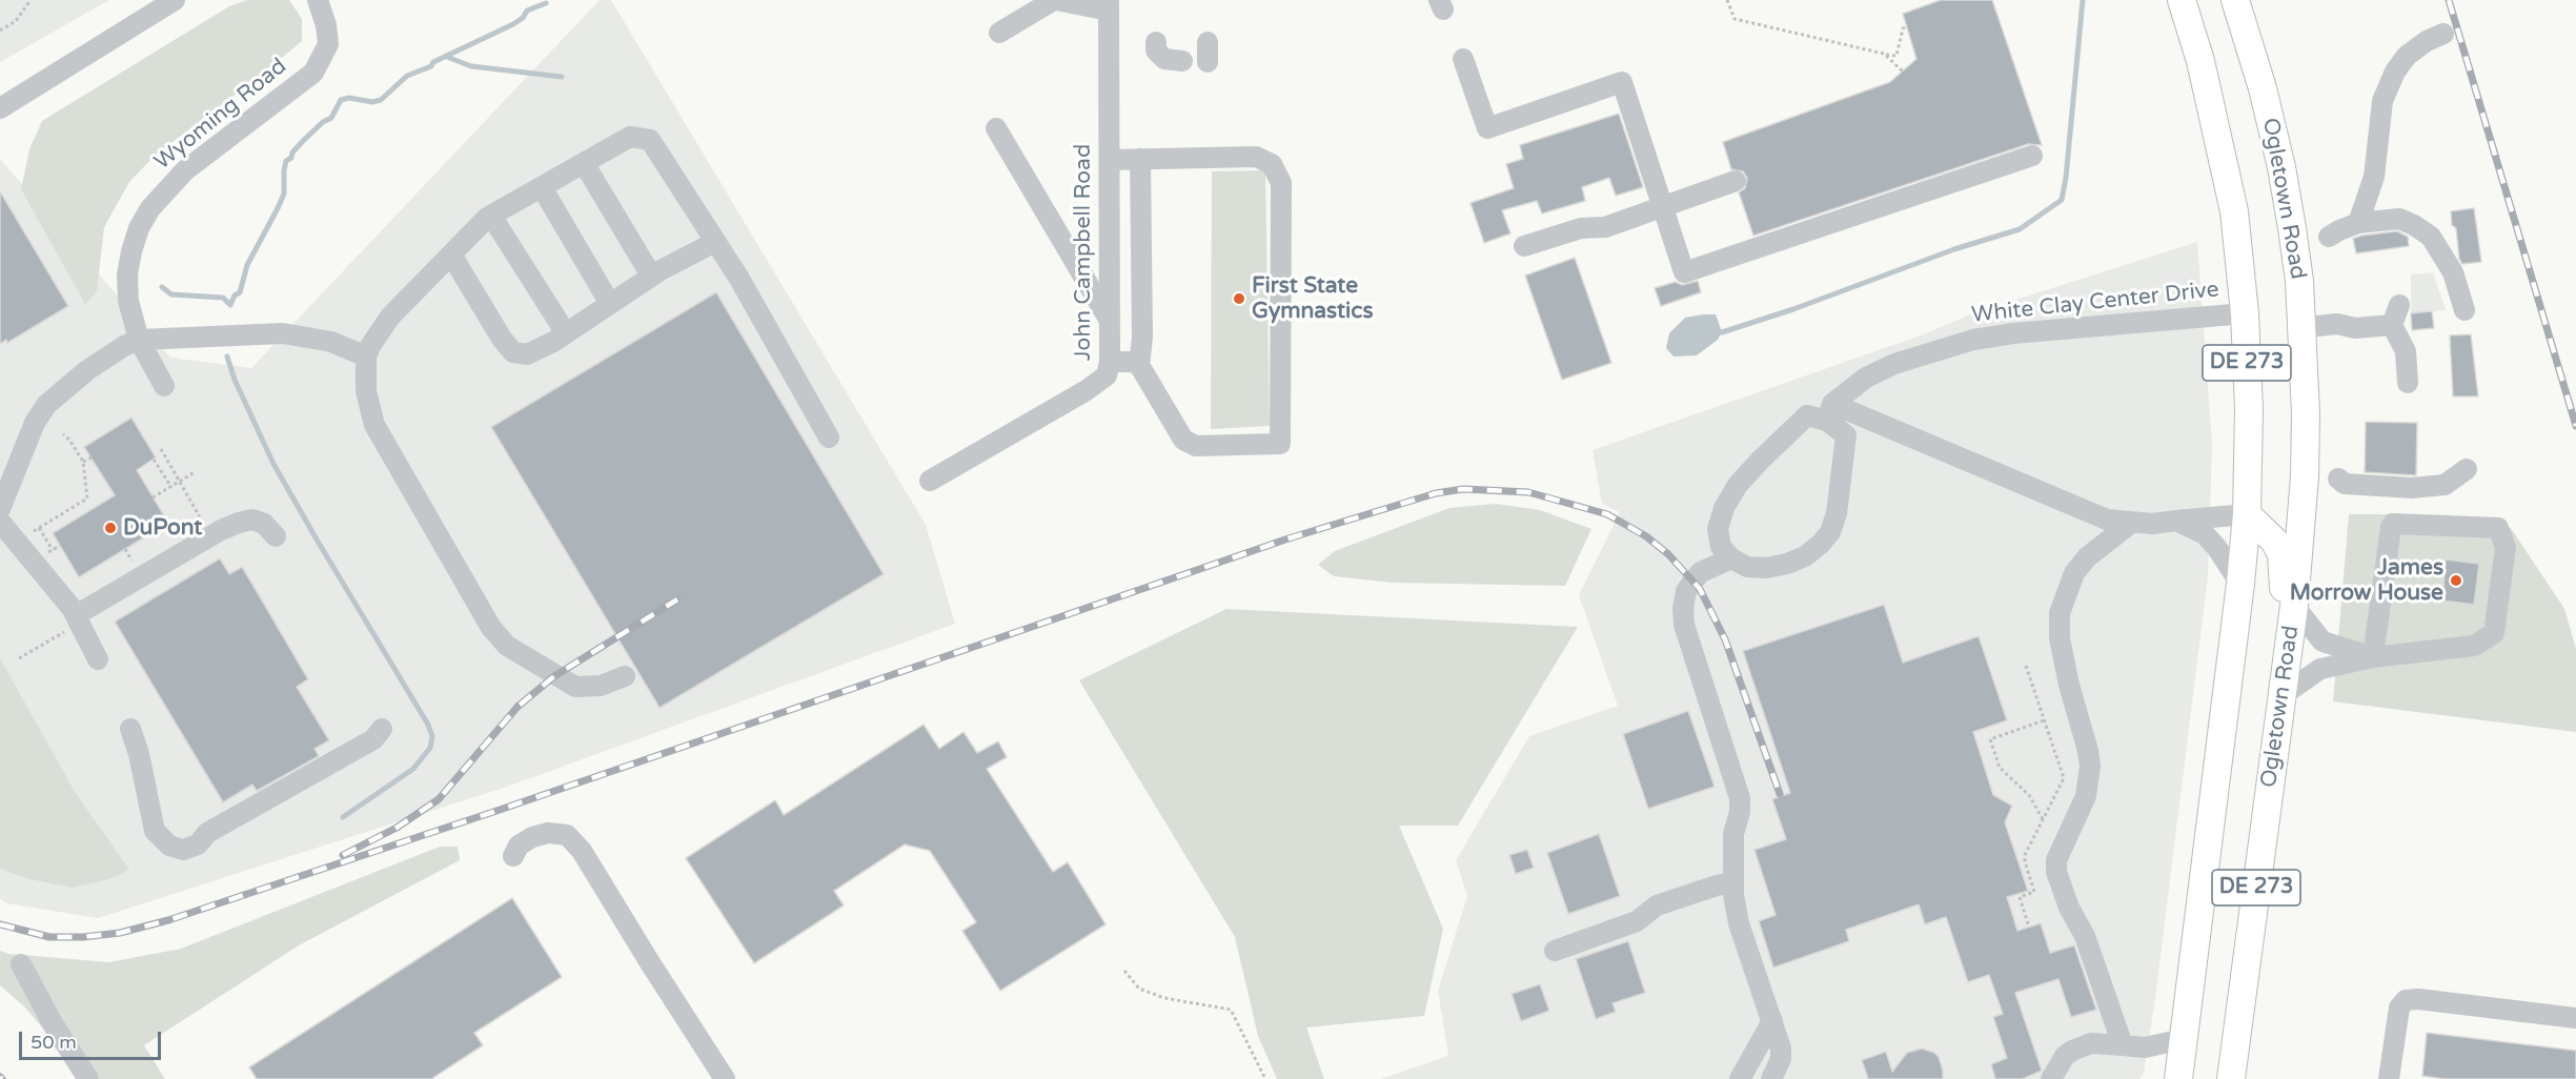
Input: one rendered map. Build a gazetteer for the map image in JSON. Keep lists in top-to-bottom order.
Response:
{
  "streets": {
    "main road": ["Ogletown Road", "DE 273"],
    "street": ["Wyoming Road", "John Campbell Road", "White Clay Center Drive"]
  },
  "crossings": [
    ["White Clay Center Drive", "DE 273"]
  ],
  "places": ["First State Gymnastics", "DuPont", "James Morrow House"],
  "scale_bar": "50 m"
}
